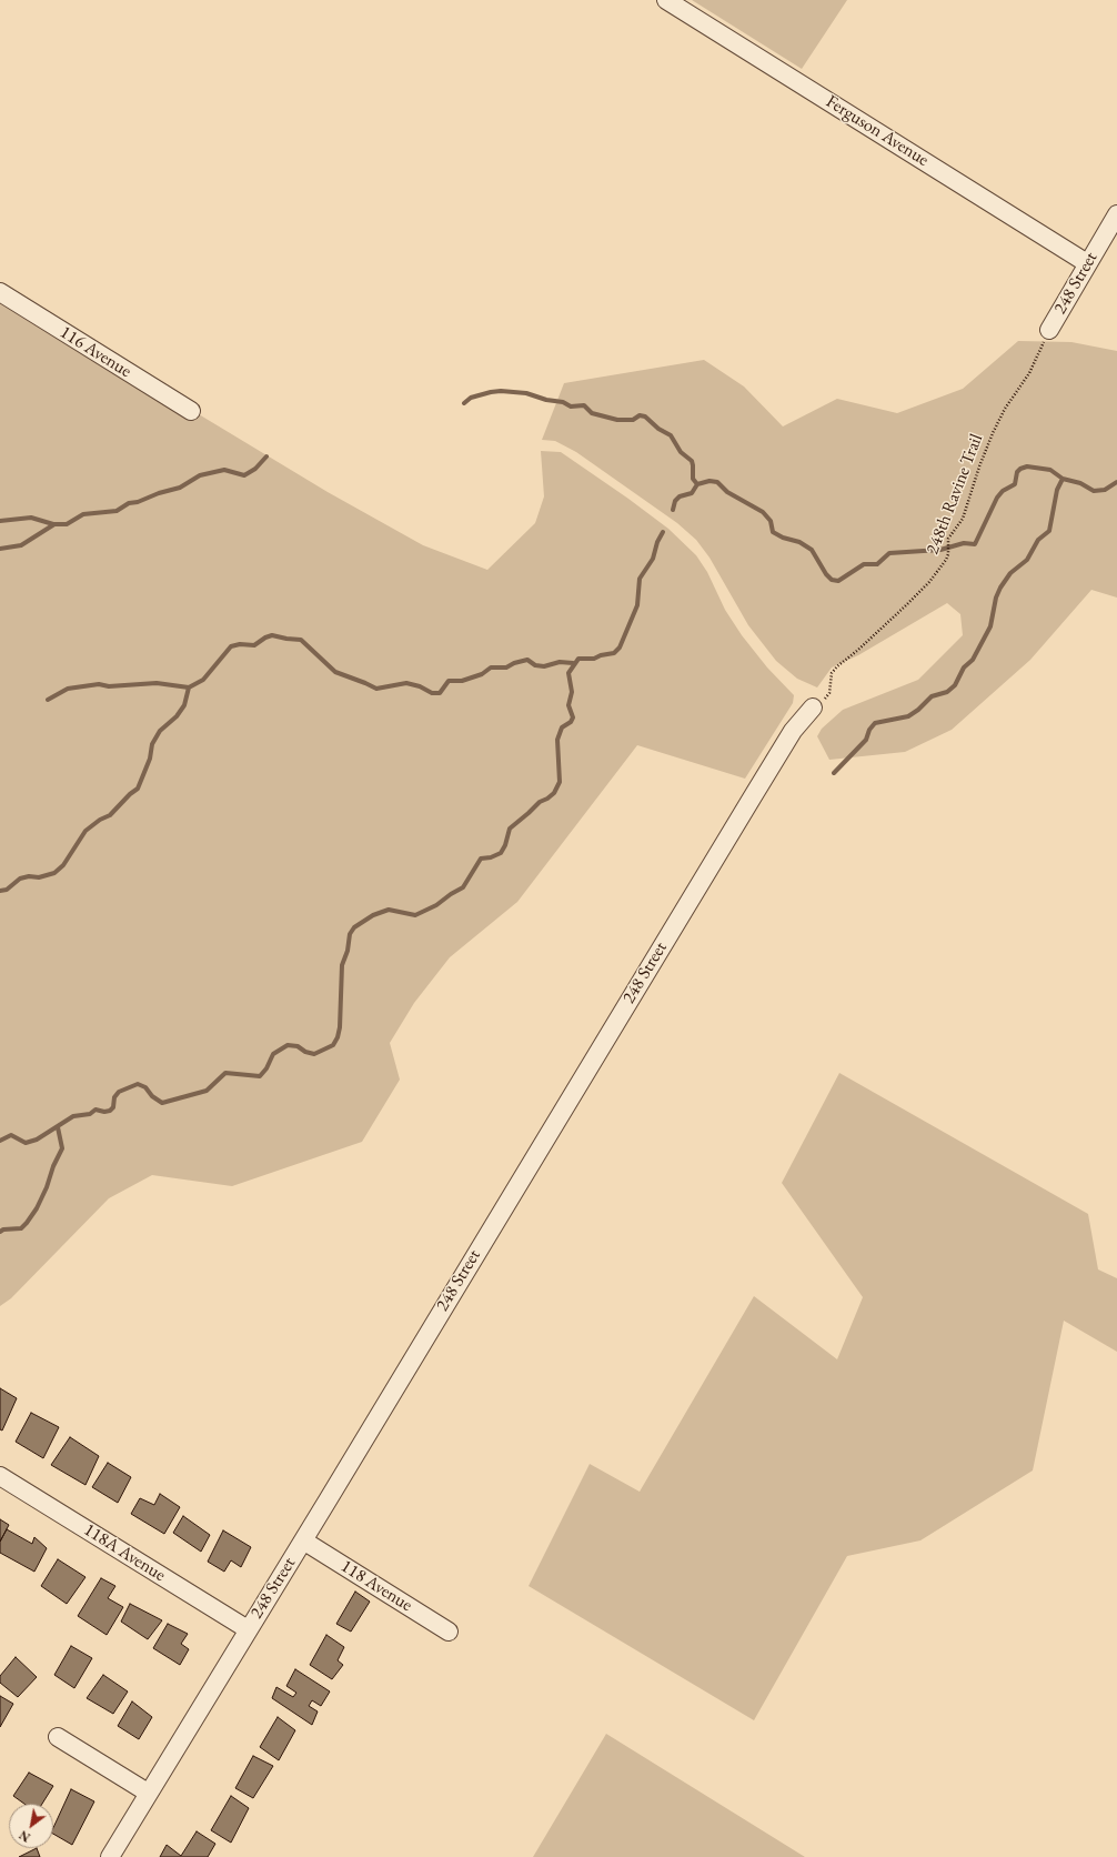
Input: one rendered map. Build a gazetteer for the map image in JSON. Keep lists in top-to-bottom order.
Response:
{
  "streets": {
    "street": [
      "Ferguson Avenue",
      "248 Street",
      "116 Avenue",
      "118A Avenue",
      "118 Avenue"
    ],
    "path": ["248th Ravine Trail"]
  },
  "crossings": [
    ["Ferguson Avenue", "248 Street"],
    ["248 Street", "248th Ravine Trail"],
    ["248 Street", "118A Avenue"],
    ["248 Street", "118 Avenue"]
  ],
  "north": "bottom left"
}
